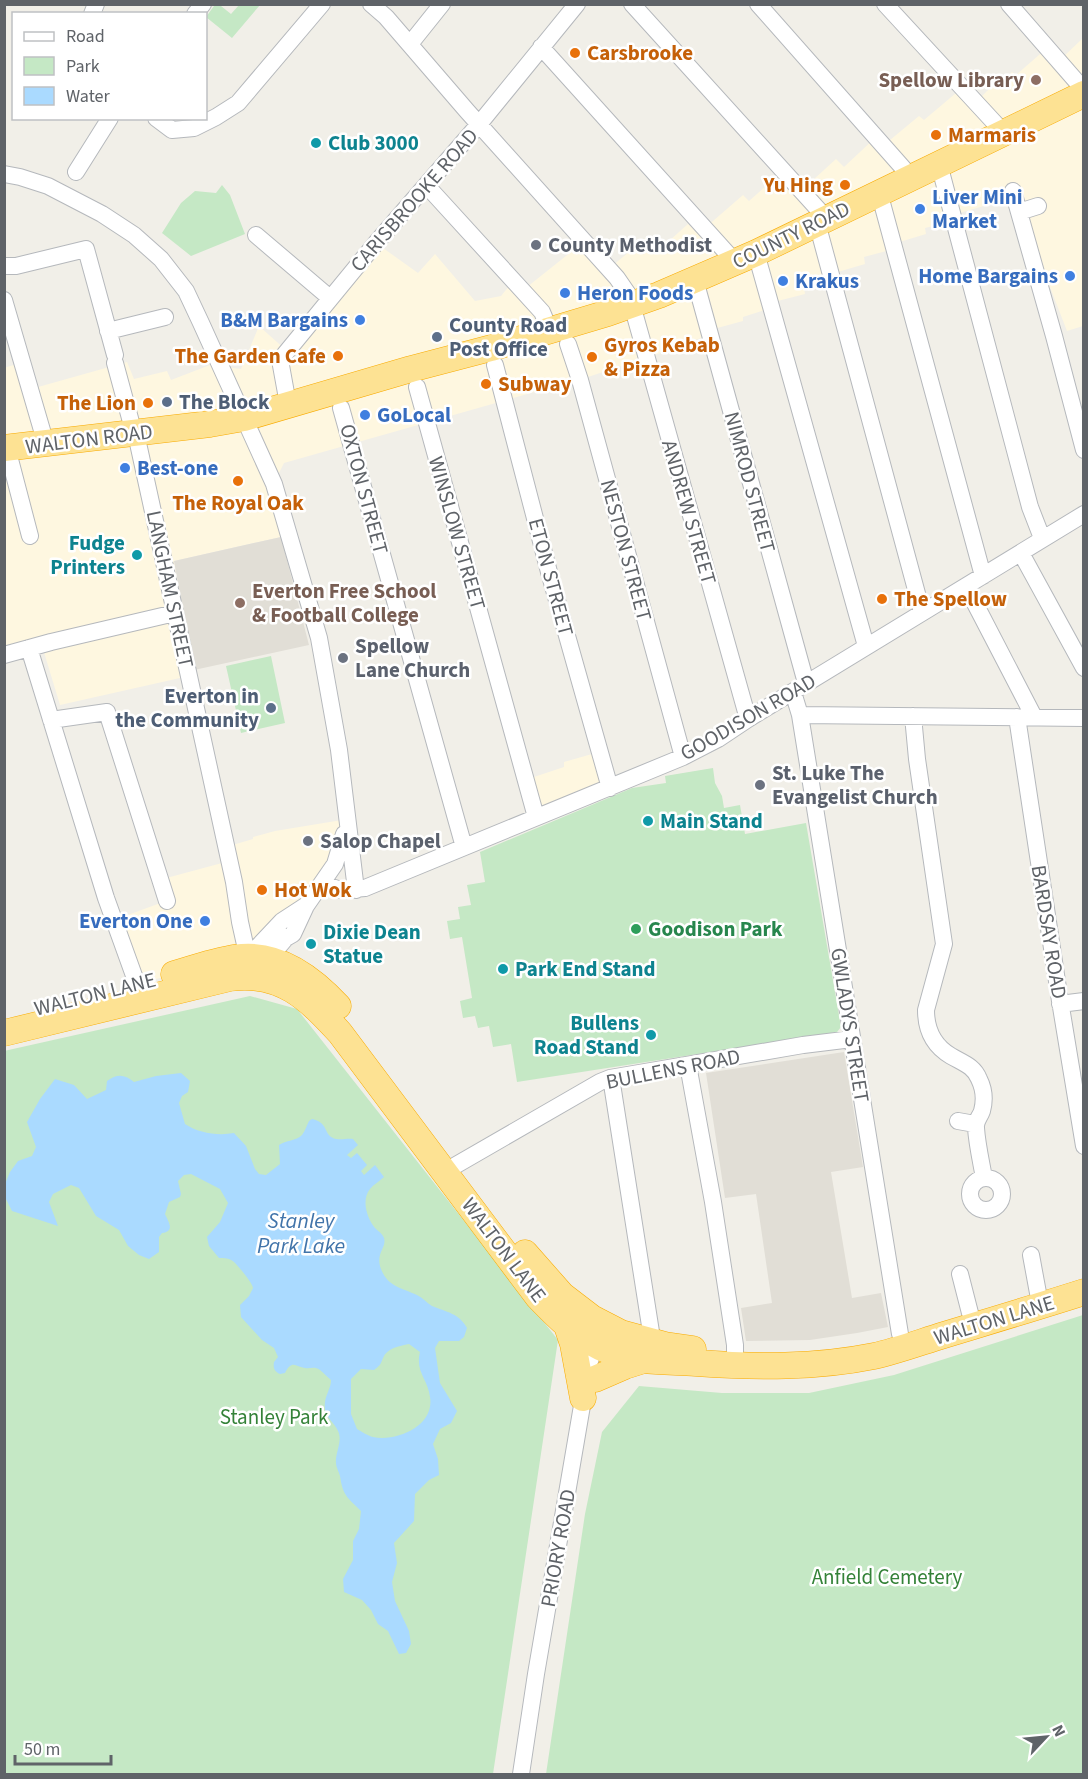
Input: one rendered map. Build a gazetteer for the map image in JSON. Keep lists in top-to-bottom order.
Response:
{
  "streets": {
    "highway": ["COUNTY ROAD", "WALTON ROAD", "WALTON LANE"],
    "street": [
      "CARISBROOKE ROAD",
      "NIMROD STREET",
      "OXTON STREET",
      "ANDREW STREET",
      "WINSLOW STREET",
      "NESTON STREET",
      "ETON STREET",
      "LANGHAM STREET",
      "GOODISON ROAD",
      "BARDSAY ROAD",
      "GWLADYS STREET",
      "BULLENS ROAD",
      "PRIORY ROAD"
    ]
  },
  "crossings": [
    ["CARISBROOKE ROAD", "COUNTY ROAD"],
    ["CARISBROOKE ROAD", "ANDREW STREET"],
    ["CARISBROOKE ROAD", "NESTON STREET"],
    ["COUNTY ROAD", "WALTON ROAD"],
    ["COUNTY ROAD", "NIMROD STREET"],
    ["COUNTY ROAD", "ANDREW STREET"],
    ["COUNTY ROAD", "NESTON STREET"],
    ["WALTON ROAD", "LANGHAM STREET"],
    ["NIMROD STREET", "GOODISON ROAD"],
    ["NIMROD STREET", "GWLADYS STREET"],
    ["OXTON STREET", "GOODISON ROAD"],
    ["ANDREW STREET", "GOODISON ROAD"],
    ["WINSLOW STREET", "GOODISON ROAD"],
    ["NESTON STREET", "GOODISON ROAD"],
    ["ETON STREET", "GOODISON ROAD"],
    ["LANGHAM STREET", "WALTON LANE"],
    ["GOODISON ROAD", "BARDSAY ROAD"],
    ["WALTON LANE", "GWLADYS STREET"],
    ["WALTON LANE", "BULLENS ROAD"],
    ["WALTON LANE", "PRIORY ROAD"],
    ["GWLADYS STREET", "BULLENS ROAD"]
  ],
  "water": ["Stanley Park Lake"],
  "parks": ["Stanley Park", "Anfield Cemetery"],
  "places": [
    "Carsbrooke",
    "Spellow Library",
    "Marmaris",
    "Club 3000",
    "Yu Hing",
    "Liver Mini Market",
    "County Methodist",
    "Home Bargains",
    "Krakus",
    "Heron Foods",
    "B&M Bargains",
    "County Road Post Office",
    "The Garden Cafe",
    "Gyros Kebab & Pizza",
    "Subway",
    "The Block",
    "The Lion",
    "GoLocal",
    "Best-one",
    "The Royal Oak",
    "Fudge Printers",
    "The Spellow",
    "Everton Free School & Football College",
    "Spellow Lane Church",
    "Everton in the Community",
    "St. Luke The Evangelist Church",
    "Main Stand",
    "Salop Chapel",
    "Hot Wok",
    "Everton One",
    "Goodison Park",
    "Dixie Dean Statue",
    "Park End Stand",
    "Bullens Road Stand"
  ],
  "legend": ["Road", "Park", "Water"],
  "scale_bar": "50 m",
  "north": "top right"
}
